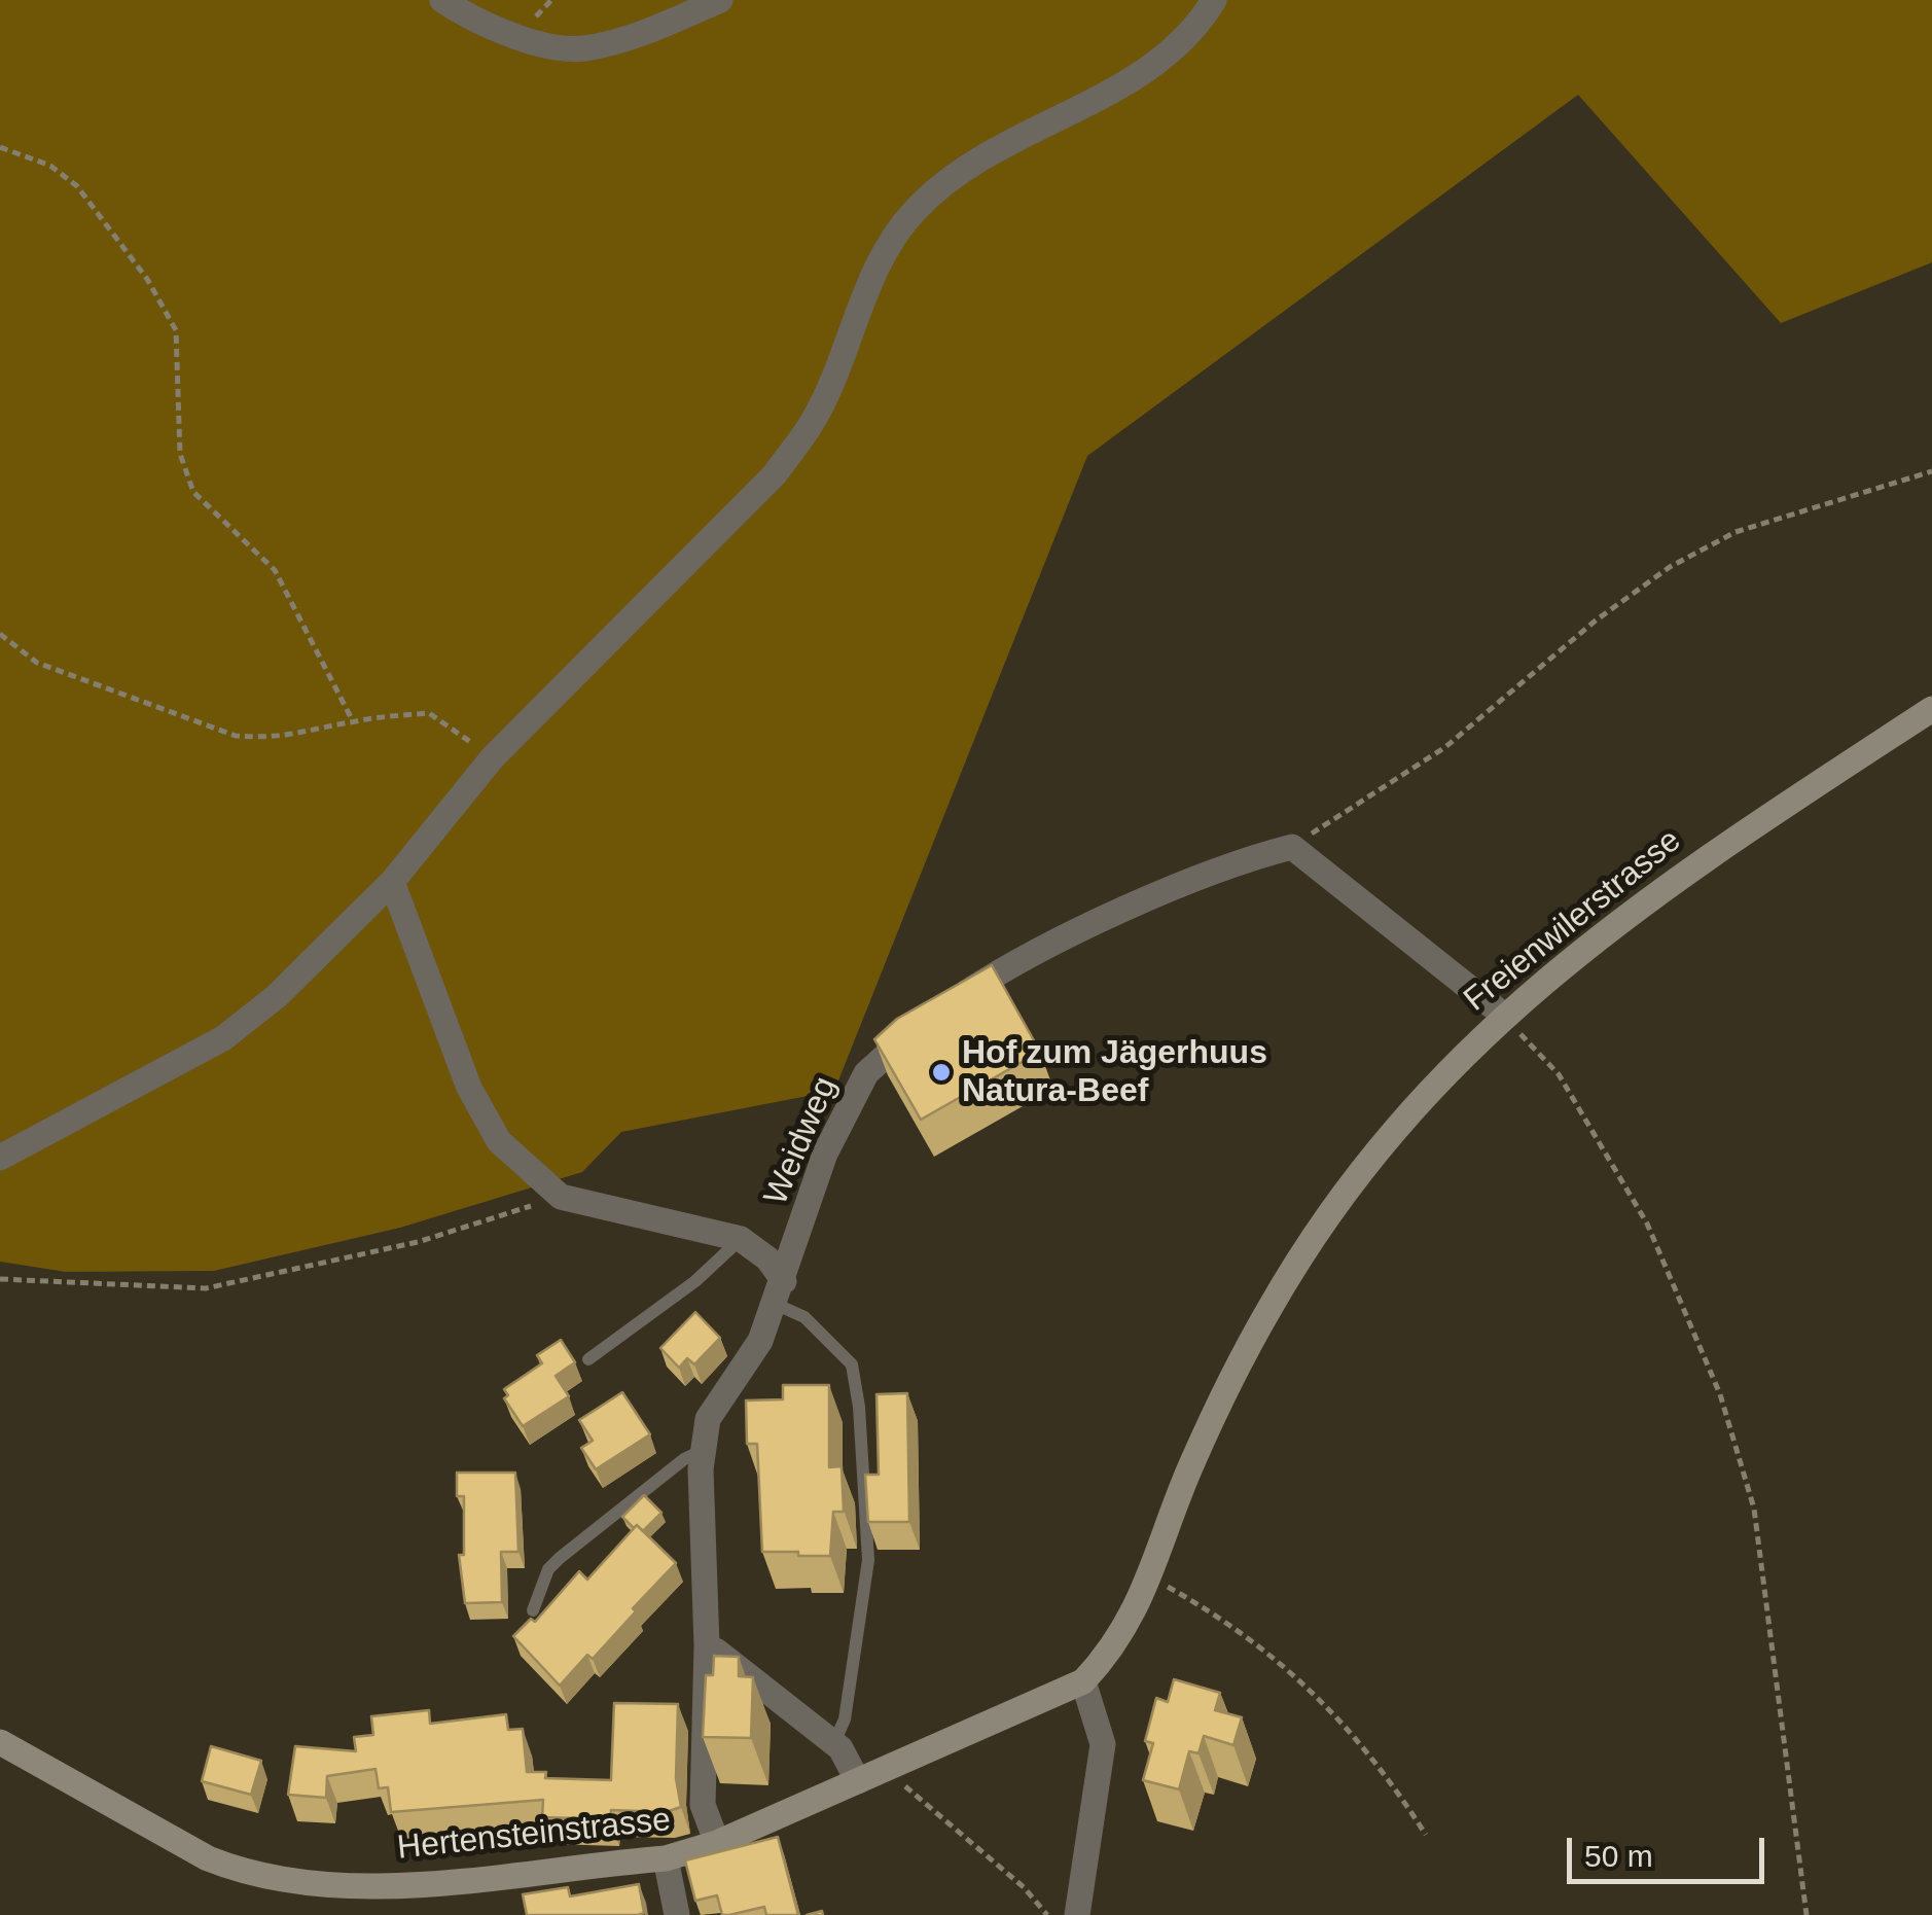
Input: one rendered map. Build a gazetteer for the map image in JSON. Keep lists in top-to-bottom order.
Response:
{
  "streets": {
    "street": ["Freienwilerstrasse", "Weidweg", "Hertensteinstrasse"]
  },
  "crossings": [
    ["Freienwilerstrasse", "Hertensteinstrasse"],
    ["Weidweg", "Hertensteinstrasse"]
  ],
  "places": ["Hof zum Jägerhuus Natura-Beef"],
  "scale_bar": "50 m"
}
